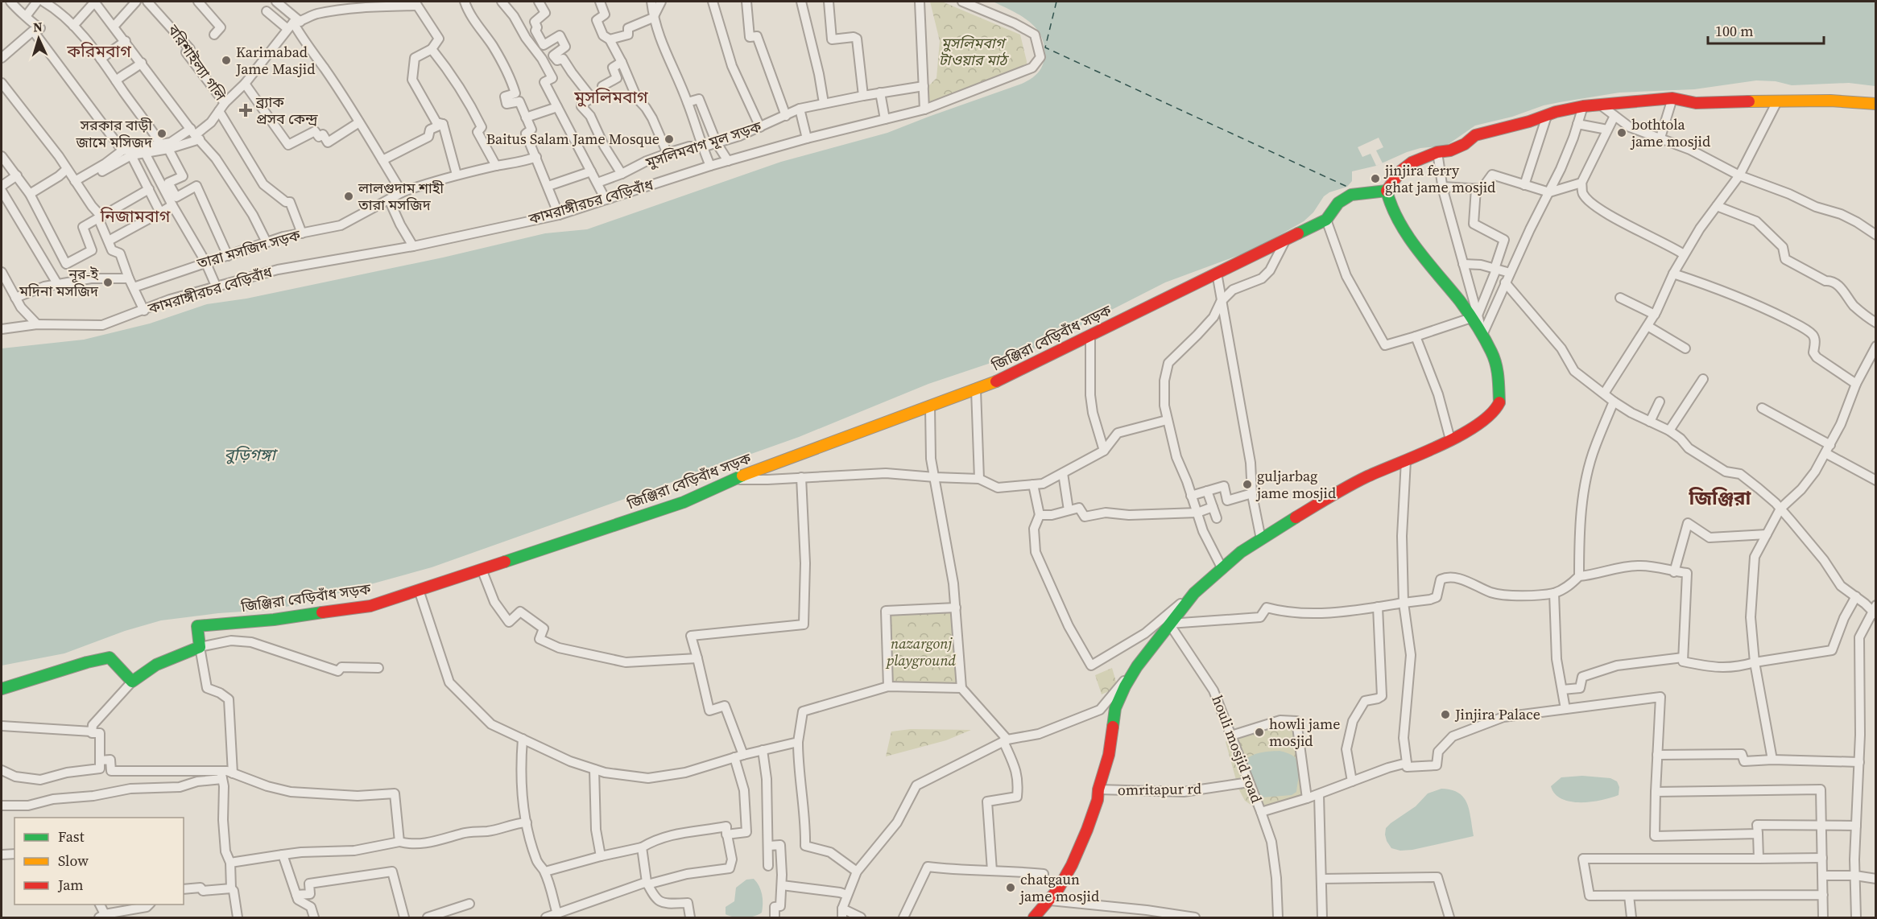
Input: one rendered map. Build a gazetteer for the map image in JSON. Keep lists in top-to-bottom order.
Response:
{
  "streets": {
    "street": [
      "বরিশাইল্যা গলি",
      "মুসলিমবাগ মূল সড়ক",
      "কামরাঙ্গীরচর বেড়িবাঁধ",
      "তারা মসজিদ সড়ক",
      "জিঞ্জিরা বেড়িবাঁধ সড়ক",
      "houli mosjid road",
      "omritapur rd"
    ]
  },
  "crossings": [
    ["houli mosjid road", "omritapur rd"]
  ],
  "districts": [
    "করিমবাগ",
    "মুসলিমবাগ",
    "নিজামবাগ",
    "জিঞ্জিরা"
  ],
  "water": ["বুড়িগঙ্গা"],
  "parks": ["মুসলিমবাগ টাওয়ার মাঠ", "nazargonj playground"],
  "places": {
    "other": [
      "Karimabad Jame Masjid",
      "bothtola jame mosjid",
      "সরকার বাড়ী জামে মসিজদ",
      "Baitus Salam Jame Mosque",
      "jinjira ferry ghat jame mosjid",
      "লালগুদাম শাহী তারা মসজিদ",
      "নূর-ই মদিনা মসজিদ",
      "guljarbag jame mosjid",
      "Jinjira Palace",
      "howli jame mosjid",
      "chatgaun jame mosjid"
    ],
    "health": ["ব্র্যাক প্রসব কেন্দ্র"]
  },
  "legend": ["Fast", "Slow", "Jam"],
  "scale_bar": "100 m",
  "north": "top"
}
